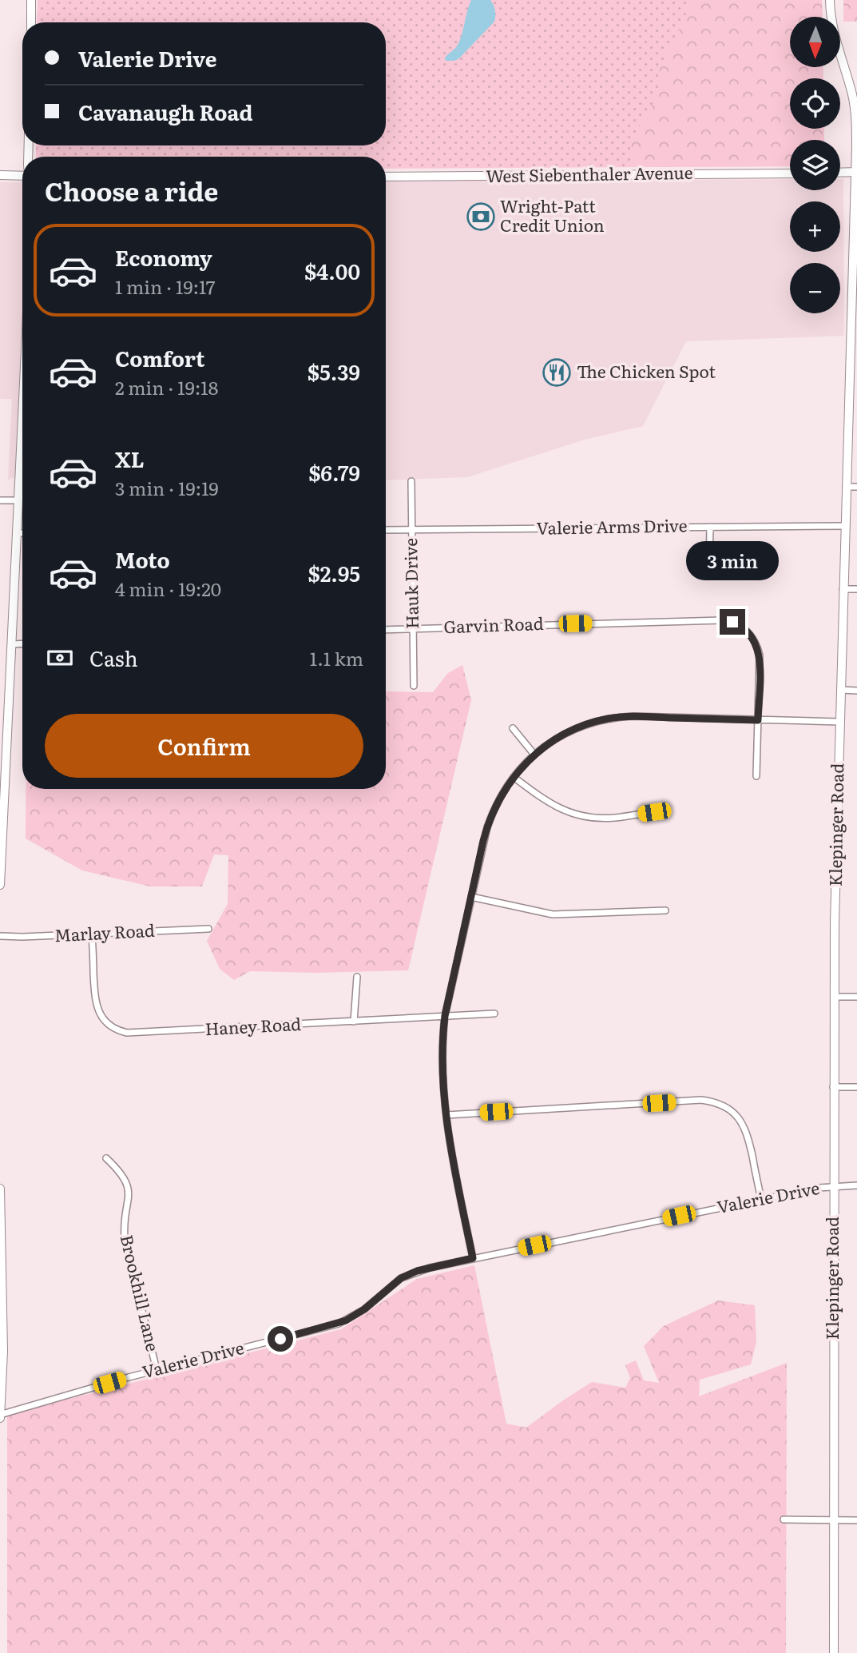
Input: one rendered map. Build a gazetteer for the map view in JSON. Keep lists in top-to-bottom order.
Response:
{
  "streets": {
    "street": [
      "West Siebenthaler Avenue",
      "Valerie Arms Drive",
      "Hauk Drive",
      "Garvin Road",
      "Klepinger Road",
      "Marlay Road",
      "Haney Road",
      "Valerie Drive",
      "Brookhill Lane"
    ]
  },
  "crossings": [
    ["Valerie Arms Drive", "Hauk Drive"],
    ["Valerie Arms Drive", "Klepinger Road"],
    ["Hauk Drive", "Garvin Road"],
    ["Klepinger Road", "Valerie Drive"],
    ["Marlay Road", "Haney Road"],
    ["Valerie Drive", "Brookhill Lane"]
  ],
  "places": {
    "bank": ["Wright-Patt Credit Union"],
    "restaurant": ["The Chicken Spot"]
  },
  "north": "bottom",
  "page": {
    "map_buttons": ["+", "−"],
    "banner": ["Valerie Drive", "Cavanaugh Road"],
    "heading": "Choose a ride",
    "list": [
      {
        "name": "Economy",
        "note": "1 min · 19:17",
        "value": "$4.00"
      },
      {
        "name": "Comfort",
        "note": "2 min · 19:18",
        "value": "$5.39"
      },
      {
        "name": "XL",
        "note": "3 min · 19:19",
        "value": "$6.79"
      },
      {
        "name": "Moto",
        "note": "4 min · 19:20",
        "value": "$2.95"
      }
    ],
    "bubble": "3 min",
    "pay": ["Cash", "1.1 km"],
    "buttons": "Confirm"
  }
}
